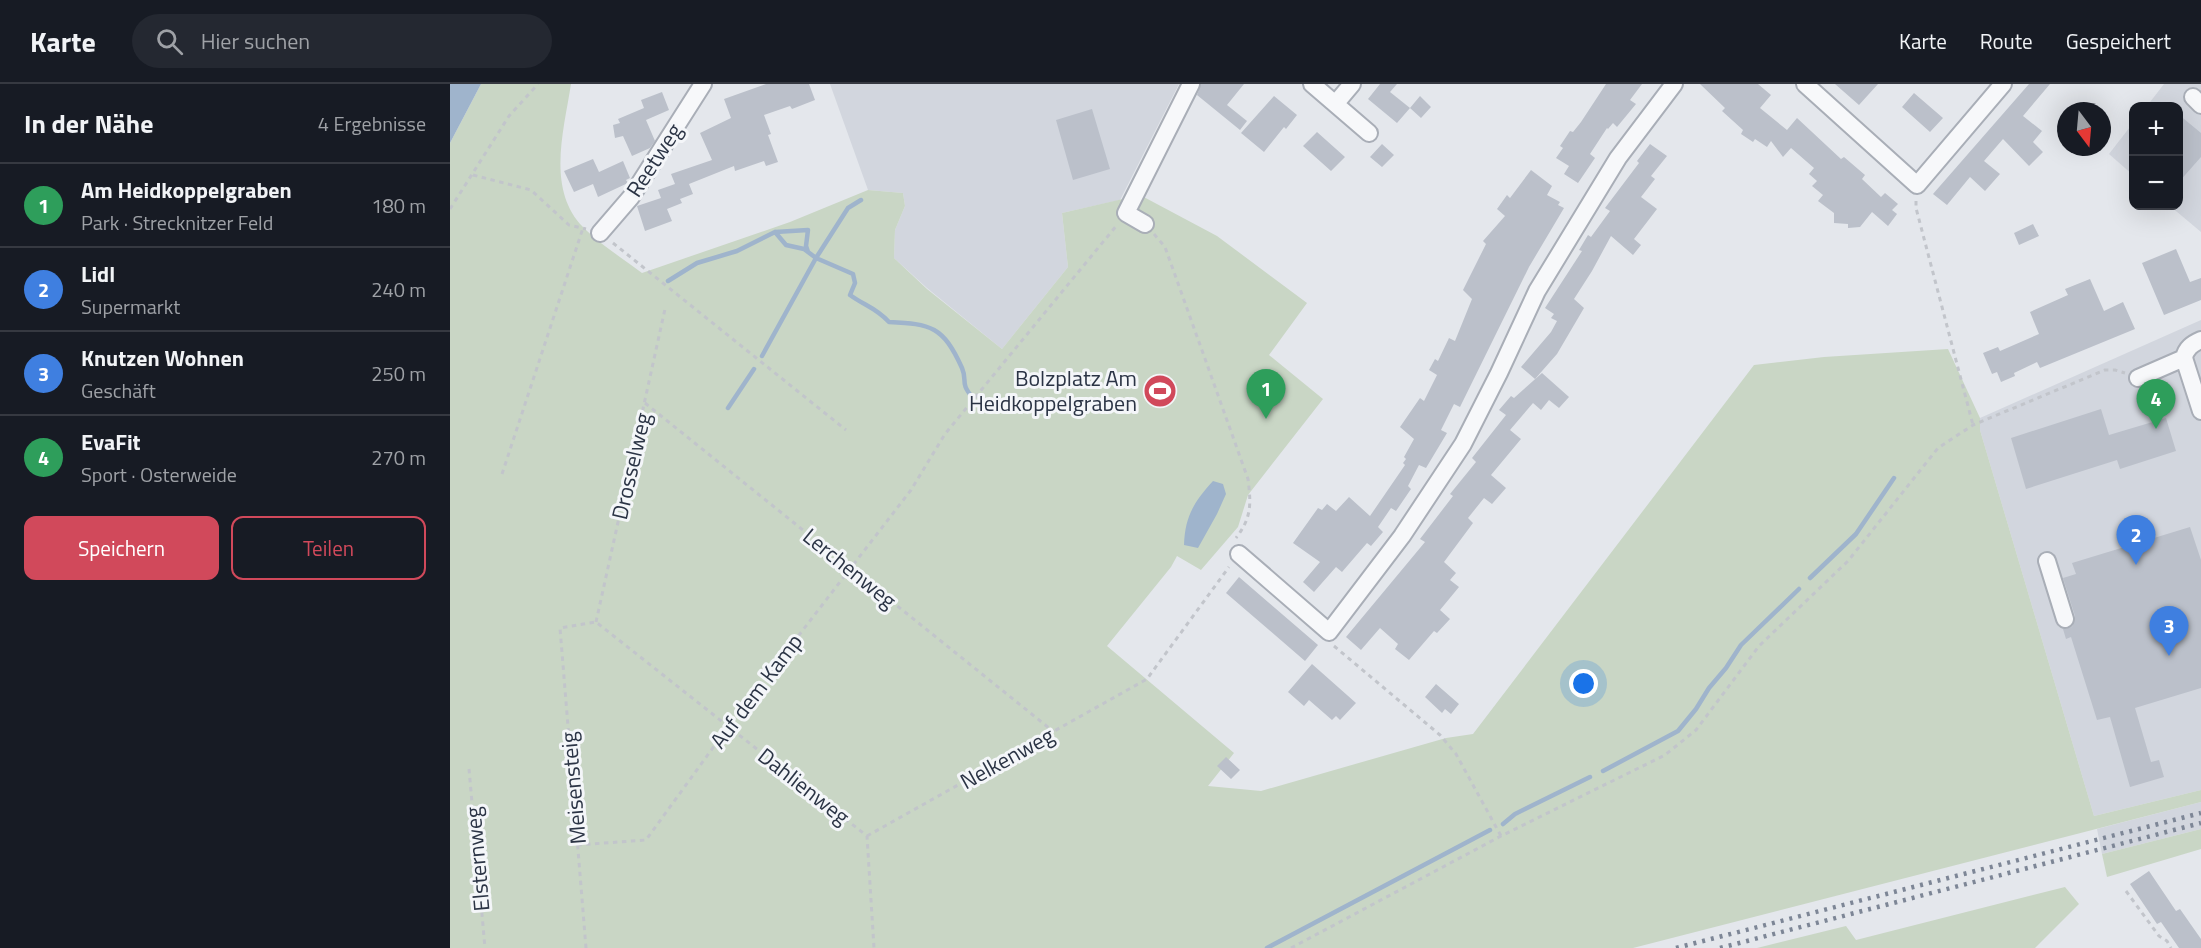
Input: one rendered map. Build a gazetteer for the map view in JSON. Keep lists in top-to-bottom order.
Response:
{
  "streets": {
    "street": ["Reetweg"],
    "path": [
      "Drosselweg",
      "Lerchenweg",
      "Auf dem Kamp",
      "Nelkenweg",
      "Dahlienweg",
      "Meisensteig",
      "Elsternweg"
    ]
  },
  "crossings": [
    ["Drosselweg", "Lerchenweg"],
    ["Drosselweg", "Dahlienweg"],
    ["Drosselweg", "Meisensteig"],
    ["Lerchenweg", "Auf dem Kamp"],
    ["Lerchenweg", "Nelkenweg"],
    ["Auf dem Kamp", "Dahlienweg"],
    ["Auf dem Kamp", "Meisensteig"],
    ["Nelkenweg", "Dahlienweg"],
    ["Dahlienweg", "Meisensteig"]
  ],
  "places": {
    "sports": ["Bolzplatz Am Heidkoppelgraben"]
  },
  "north": "bottom",
  "page": {
    "header": "Karte",
    "search": "Hier suchen",
    "nav": ["Karte", "Route", "Gespeichert"],
    "heading": ["In der Nähe", "4 Ergebnisse"],
    "map_buttons": ["+", "−"],
    "list": [
      {
        "mark": "1",
        "name": "Am Heidkoppelgraben",
        "note": "Park · Strecknitzer Feld",
        "value": "180 m"
      },
      {
        "mark": "2",
        "name": "Lidl",
        "note": "Supermarkt",
        "value": "240 m"
      },
      {
        "mark": "3",
        "name": "Knutzen Wohnen",
        "note": "Geschäft",
        "value": "250 m"
      },
      {
        "mark": "4",
        "name": "EvaFit",
        "note": "Sport · Osterweide",
        "value": "270 m"
      }
    ],
    "pins": [
      "1",
      "4",
      "2",
      "3"
    ],
    "buttons": ["Speichern", "Teilen"]
  }
}
